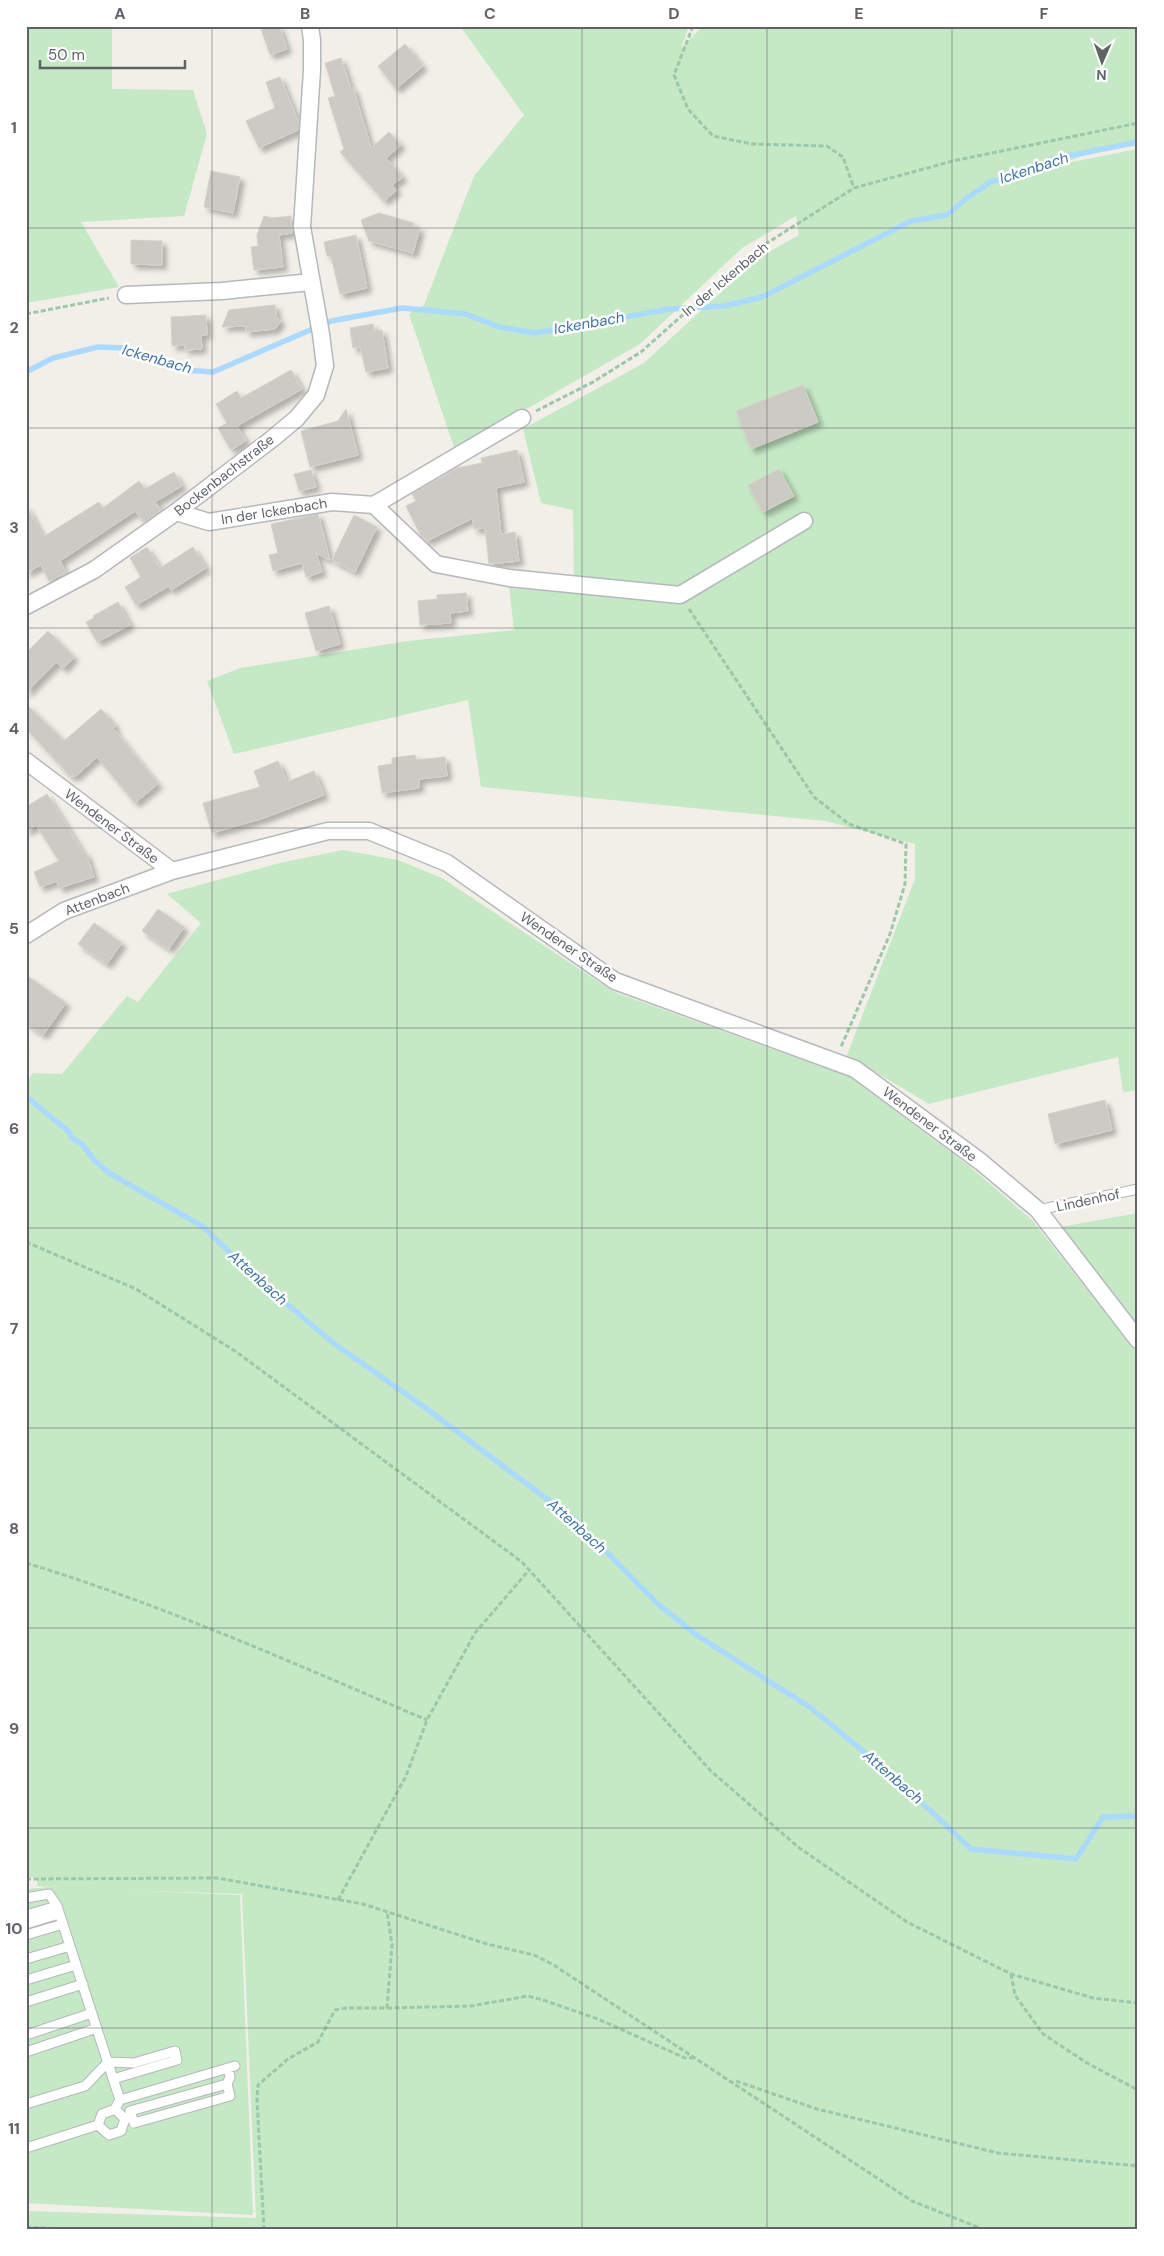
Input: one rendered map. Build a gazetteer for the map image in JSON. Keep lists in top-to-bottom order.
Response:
{
  "streets": {
    "street": [
      "In der Ickenbach",
      "Bockenbachstraße",
      "Wendener Straße",
      "Attenbach"
    ],
    "lane": ["Lindenhof"]
  },
  "crossings": [
    ["In der Ickenbach", "Bockenbachstraße"],
    ["Wendener Straße", "Attenbach"],
    ["Wendener Straße", "Lindenhof"]
  ],
  "water": ["Ickenbach", "Attenbach"],
  "scale_bar": "50 m",
  "north": "bottom",
  "grid": {
    "columns": [
      "A",
      "B",
      "C",
      "D",
      "E",
      "F"
    ],
    "rows": [
      "1",
      "2",
      "3",
      "4",
      "5",
      "6",
      "7",
      "8",
      "9",
      "10",
      "11"
    ]
  }
}
